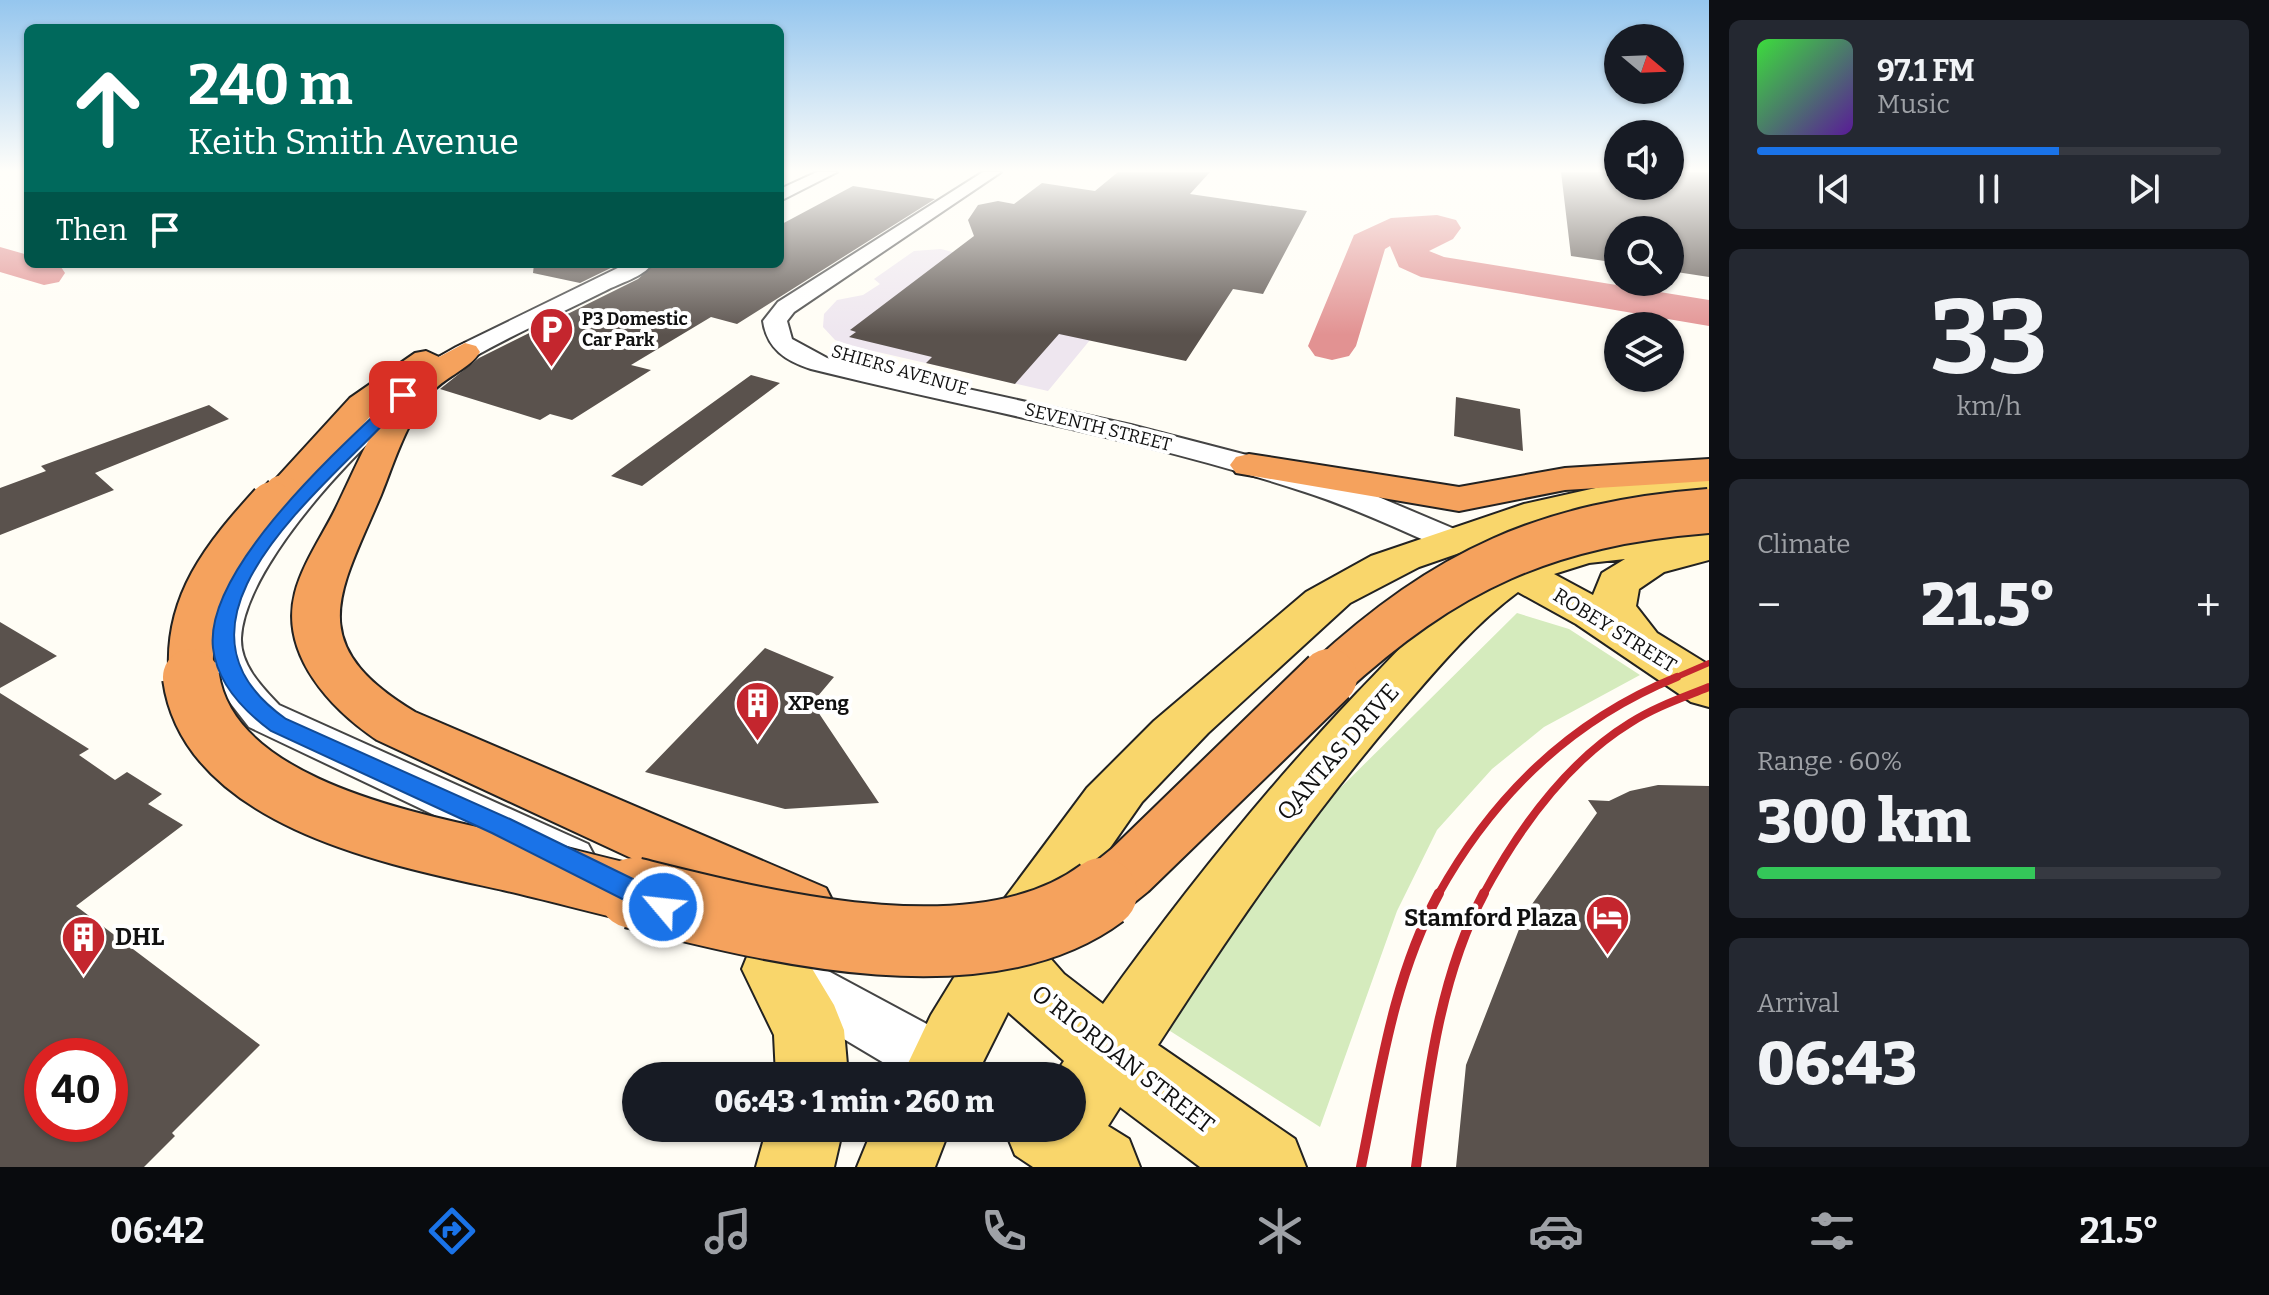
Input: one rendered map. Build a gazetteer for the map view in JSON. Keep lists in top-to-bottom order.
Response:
{
  "streets": {
    "main road": ["ROBEY STREET", "QANTAS DRIVE", "O'RIORDAN STREET"],
    "street": ["SHIERS AVENUE", "SEVENTH STREET"]
  },
  "crossings": [
    ["SHIERS AVENUE", "SEVENTH STREET"],
    ["SEVENTH STREET", "ROBEY STREET"],
    ["SEVENTH STREET", "QANTAS DRIVE"],
    ["ROBEY STREET", "QANTAS DRIVE"],
    ["QANTAS DRIVE", "O'RIORDAN STREET"]
  ],
  "places": {
    "parking": ["P3 Domestic Car Park"],
    "building": ["XPeng", "DHL"],
    "hotel": ["Stamford Plaza"]
  },
  "north": "right",
  "page": {
    "turn": ["240 m", "Keith Smith Avenue"],
    "song": ["97.1 FM", "Music"],
    "then": "Then",
    "tile": [
      ["33", "km/h"],
      "Climate",
      ["Range · 60%", "300 km"],
      ["Arrival", "06:43"]
    ],
    "heat": ["−", "21.5°", "+"],
    "limit": "40",
    "trip": "06:43 · 1 min · 260 m",
    "tabs": ["06:42", "21.5°"]
  }
}
